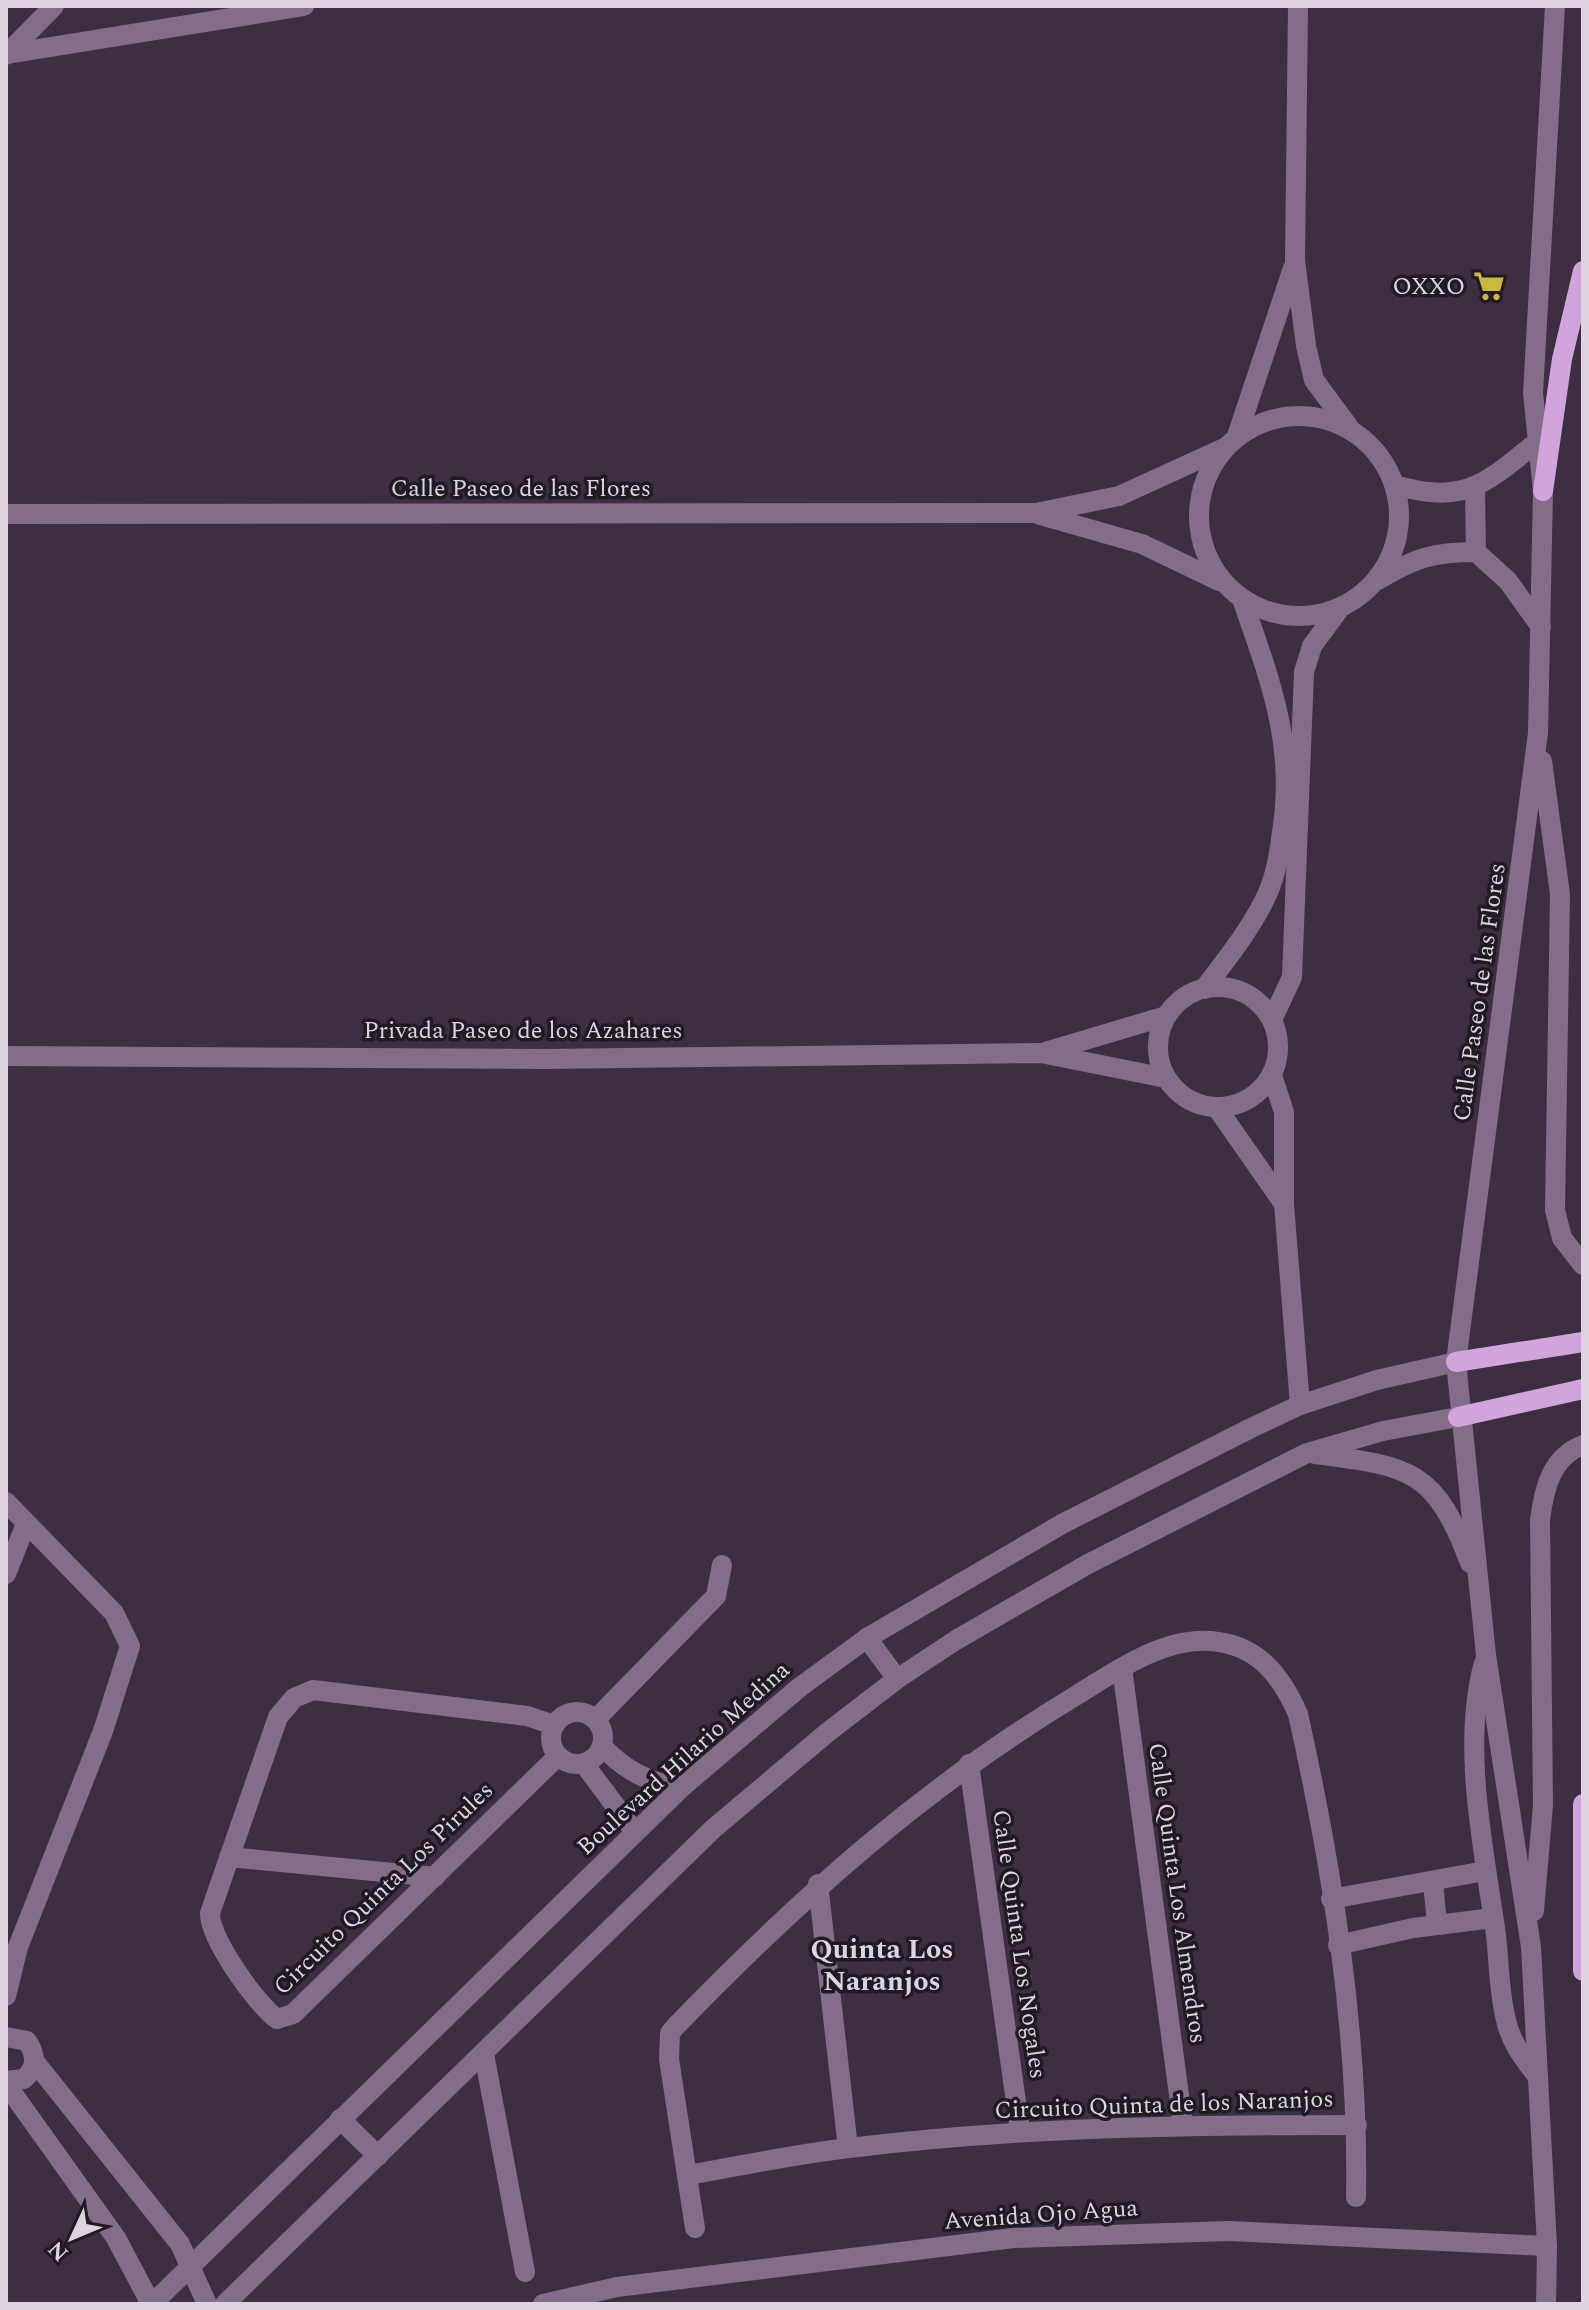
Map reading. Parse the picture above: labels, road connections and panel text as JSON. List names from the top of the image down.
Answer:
{
  "streets": {
    "main road": ["Boulevard Hilario Medina"],
    "street": [
      "Calle Paseo de las Flores",
      "Privada Paseo de los Azahares",
      "Circuito Quinta Los Pirules",
      "Calle Quinta Los Almendros",
      "Calle Quinta Los Nogales",
      "Circuito Quinta de los Naranjos",
      "Avenida Ojo Agua"
    ]
  },
  "crossings": [
    ["Calle Paseo de las Flores", "Boulevard Hilario Medina"],
    ["Calle Quinta Los Almendros", "Circuito Quinta de los Naranjos"],
    ["Calle Quinta Los Nogales", "Circuito Quinta de los Naranjos"]
  ],
  "districts": ["Quinta Los Naranjos"],
  "places": {
    "supermarket": ["OXXO"]
  },
  "north": "bottom left"
}
